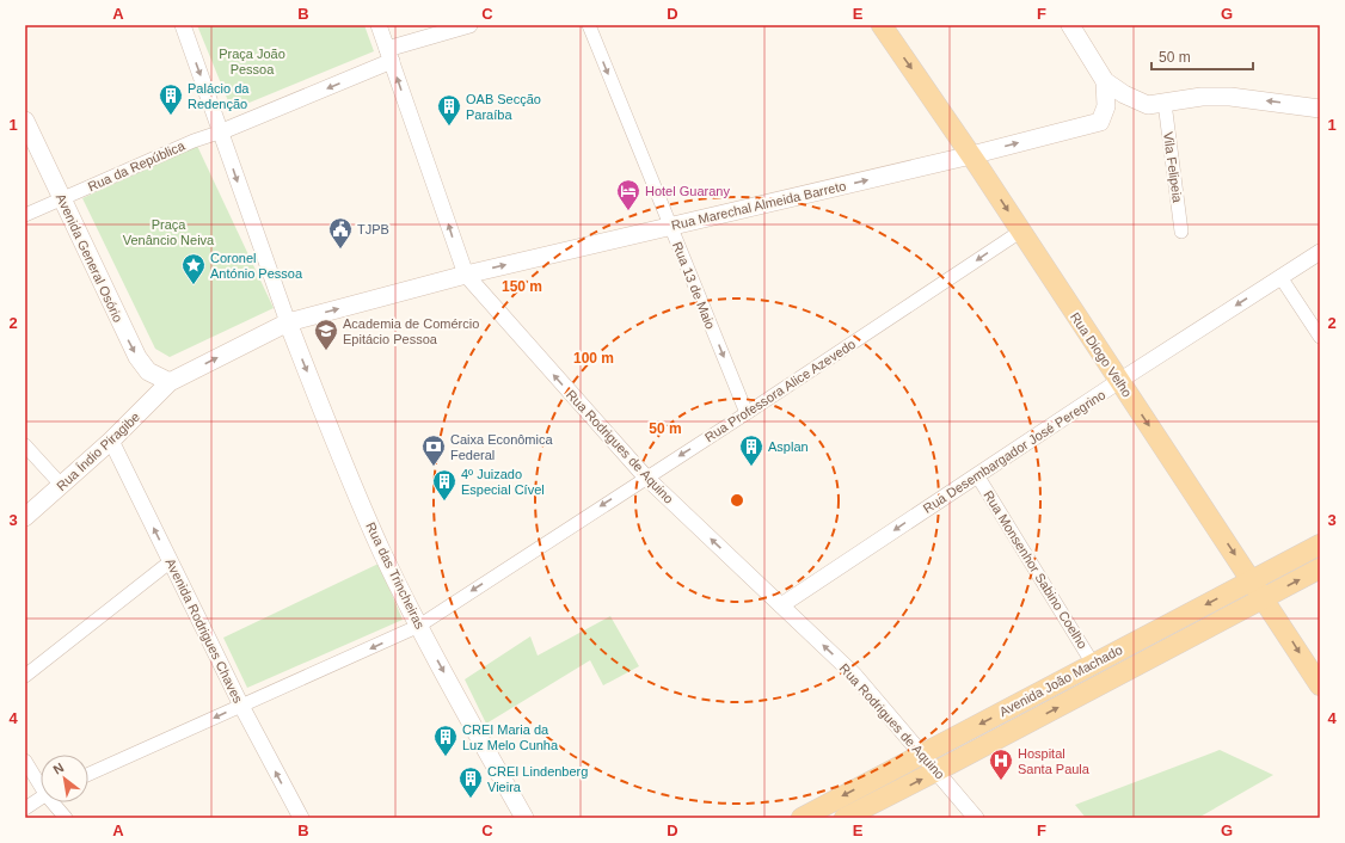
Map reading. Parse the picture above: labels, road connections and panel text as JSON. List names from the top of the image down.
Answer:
{
  "streets": {
    "main road": [
      "Rua Marechal Almeida Barreto",
      "Avenida General Osório",
      "Rua Diogo Velho",
      "Rua Índio Piragibe",
      "Rua das Trincheiras",
      "Avenida João Machado"
    ],
    "street": [
      "Rua da República",
      "Vila Felipeia",
      "Rua 13 de Maio",
      "Rua Professora Alice Azevedo",
      "Rua Rodrigues de Aquino",
      "Rua Desembargador José Peregrino",
      "Rua Monsenhor Sabino Coelho",
      "Avenida Rodrigues Chaves"
    ]
  },
  "crossings": [
    ["Rua da República", "Avenida General Osório"],
    ["Rua Marechal Almeida Barreto", "Avenida General Osório"],
    ["Rua Marechal Almeida Barreto", "Rua 13 de Maio"],
    ["Rua Marechal Almeida Barreto", "Rua Diogo Velho"],
    ["Rua Marechal Almeida Barreto", "Rua Rodrigues de Aquino"],
    ["Rua Marechal Almeida Barreto", "Rua Índio Piragibe"],
    ["Rua Marechal Almeida Barreto", "Rua das Trincheiras"],
    ["Avenida General Osório", "Rua Índio Piragibe"],
    ["Rua 13 de Maio", "Rua Professora Alice Azevedo"],
    ["Rua Diogo Velho", "Rua Professora Alice Azevedo"],
    ["Rua Diogo Velho", "Rua Desembargador José Peregrino"],
    ["Rua Diogo Velho", "Avenida João Machado"],
    ["Rua Professora Alice Azevedo", "Rua Rodrigues de Aquino"],
    ["Rua Professora Alice Azevedo", "Rua das Trincheiras"],
    ["Rua Professora Alice Azevedo", "Avenida Rodrigues Chaves"],
    ["Rua Rodrigues de Aquino", "Rua Desembargador José Peregrino"],
    ["Rua Rodrigues de Aquino", "Avenida João Machado"],
    ["Rua Índio Piragibe", "Avenida Rodrigues Chaves"],
    ["Rua Desembargador José Peregrino", "Rua Monsenhor Sabino Coelho"],
    ["Rua Monsenhor Sabino Coelho", "Avenida João Machado"]
  ],
  "one_way": [
    "Rua Marechal Almeida Barreto",
    "Avenida General Osório",
    "Rua 13 de Maio",
    "Rua Diogo Velho",
    "Rua Professora Alice Azevedo",
    "Rua Rodrigues de Aquino",
    "Rua Desembargador José Peregrino",
    "Rua das Trincheiras",
    "Avenida Rodrigues Chaves"
  ],
  "parks": ["Praça João Pessoa", "Praça Venâncio Neiva"],
  "places": {
    "building": [
      "Palácio da Redenção",
      "OAB Secção Paraíba",
      "Asplan",
      "4º Juizado Especial Cível",
      "CREI Maria da Luz Melo Cunha",
      "CREI Lindenberg Vieira"
    ],
    "hotel": ["Hotel Guarany"],
    "public building": ["TJPB"],
    "place": ["Coronel António Pessoa"],
    "school or university": ["Academia de Comércio Epitácio Pessoa"],
    "bank": ["Caixa Econômica Federal"],
    "hospital": ["Hospital Santa Paula"]
  },
  "scale_bar": "50 m",
  "north": "top left",
  "grid": {
    "columns": [
      "A",
      "B",
      "C",
      "D",
      "E",
      "F",
      "G"
    ],
    "rows": [
      "1",
      "2",
      "3",
      "4"
    ]
  },
  "rings": ["150 m", "100 m", "50 m"]
}
